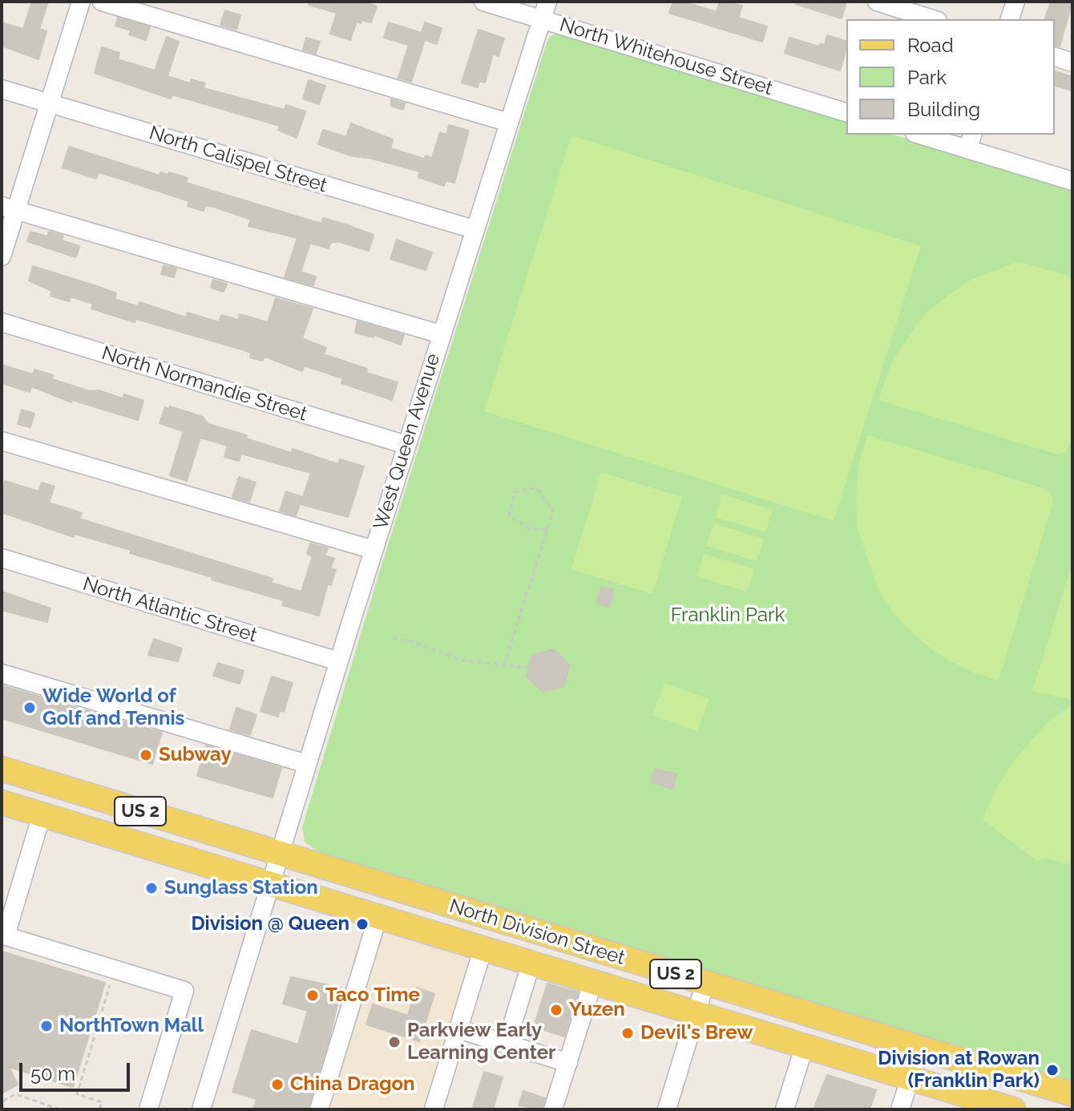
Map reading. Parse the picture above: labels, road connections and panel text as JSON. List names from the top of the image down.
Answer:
{
  "streets": {
    "main road": ["US 2", "North Division Street"],
    "street": [
      "North Whitehouse Street",
      "North Calispel Street",
      "North Normandie Street",
      "West Queen Avenue",
      "North Atlantic Street"
    ]
  },
  "crossings": [
    ["North Whitehouse Street", "West Queen Avenue"],
    ["North Calispel Street", "West Queen Avenue"],
    ["North Normandie Street", "West Queen Avenue"],
    ["West Queen Avenue", "North Atlantic Street"],
    ["West Queen Avenue", "North Division Street"]
  ],
  "parks": ["Franklin Park"],
  "places": [
    "Wide World of Golf and Tennis",
    "Subway",
    "Sunglass Station",
    "Division @ Queen",
    "Taco Time",
    "Yuzen",
    "NorthTown Mall",
    "Devil's Brew",
    "Parkview Early Learning Center",
    "Division at Rowan (Franklin Park)",
    "China Dragon"
  ],
  "legend": ["Road", "Park", "Building"],
  "scale_bar": "50 m"
}
